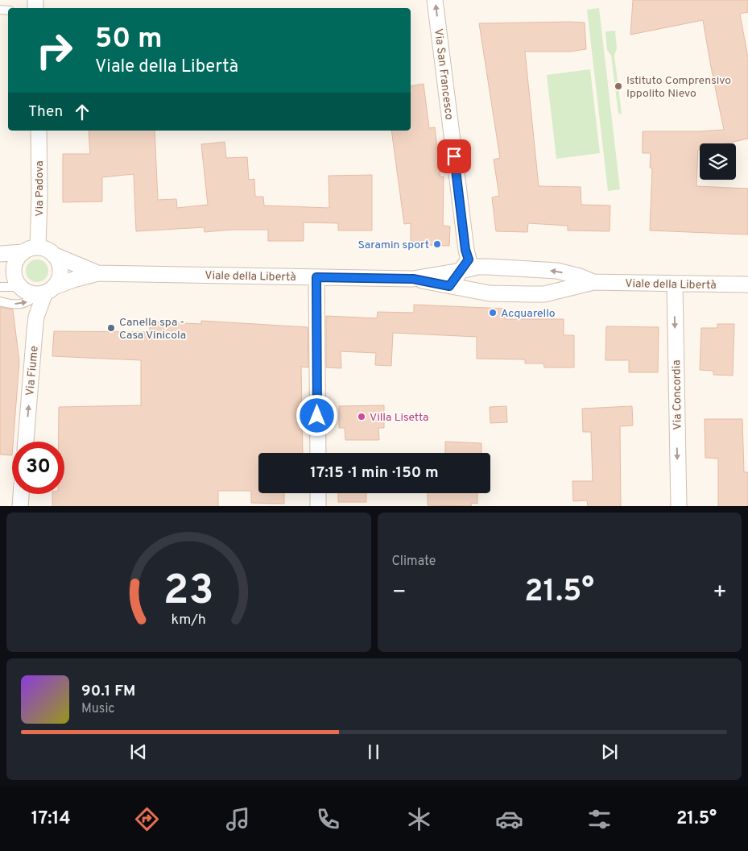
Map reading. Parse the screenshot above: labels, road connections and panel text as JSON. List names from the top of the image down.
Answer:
{
  "streets": {
    "street": [
      "Via San Francesco",
      "Via Padova",
      "Viale della Libertà",
      "Via Fiume",
      "Via Concordia"
    ]
  },
  "crossings": [
    ["Via San Francesco", "Viale della Libertà"],
    ["Via Padova", "Viale della Libertà"],
    ["Via Padova", "Via Fiume"],
    ["Viale della Libertà", "Via Fiume"],
    ["Viale della Libertà", "Via Concordia"]
  ],
  "one_way": ["Via San Francesco", "Via Fiume", "Via Concordia"],
  "places": [
    "Istituto Comprensivo Ippolito Nievo",
    "Saramin sport",
    "Acquarello",
    "Canella spa - Casa Vinicola",
    "Villa Lisetta"
  ],
  "page": {
    "turn": ["50 m", "Viale della Libertà"],
    "then": "Then",
    "limit": "30",
    "trip": "17:15 · 1 min · 150 m",
    "tile": "Climate",
    "heat": ["−", "21.5°", "+"],
    "song": ["90.1 FM", "Music"],
    "tabs": ["17:14", "21.5°"],
    "gauge": ["23", "km/h"]
  }
}
